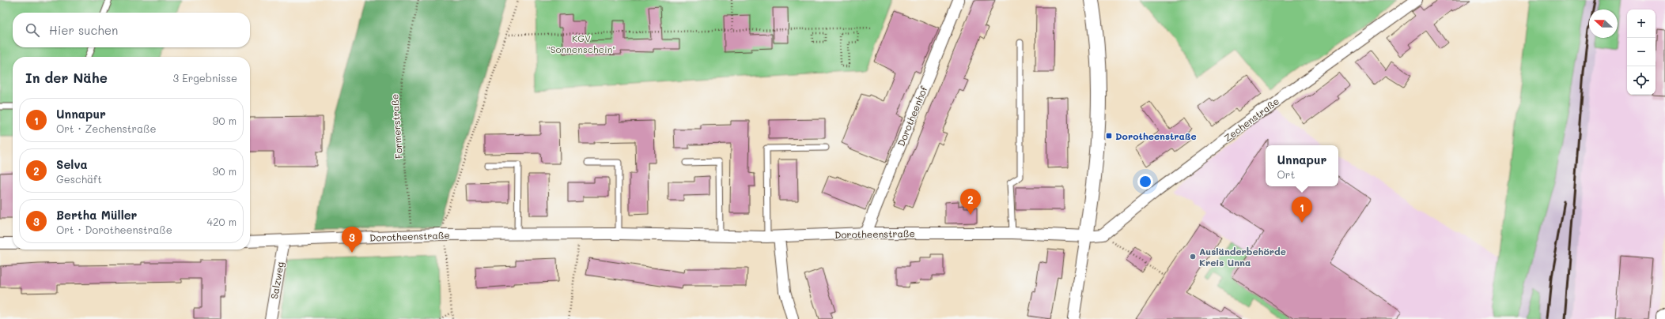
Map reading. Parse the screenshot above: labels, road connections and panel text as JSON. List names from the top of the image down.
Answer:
{
  "streets": {
    "street": [
      "Dorotheenhof",
      "Zechenstraße",
      "Dorotheenstraße",
      "Salzweg"
    ],
    "path": ["Formerstraße"]
  },
  "crossings": [
    ["Dorotheenhof", "Dorotheenstraße"],
    ["Formerstraße", "Dorotheenstraße"],
    ["Dorotheenstraße", "Salzweg"]
  ],
  "parks": ["KGV \"Sonnenschein\""],
  "places": {
    "transit": ["Dorotheenstraße"],
    "other": ["Ausländerbehörde Kreis Unna"]
  },
  "north": "left",
  "page": {
    "map_buttons": ["+", "−"],
    "search": "Hier suchen",
    "heading": ["In der Nähe", "3 Ergebnisse"],
    "list": [
      {
        "mark": "1",
        "name": "Unnapur",
        "note": "Ort · Zechenstraße",
        "value": "90 m"
      },
      {
        "mark": "2",
        "name": "Selva",
        "note": "Geschäft",
        "value": "90 m"
      },
      {
        "mark": "3",
        "name": "Bertha Müller",
        "note": "Ort · Dorotheenstraße",
        "value": "420 m"
      }
    ],
    "popup": ["Unnapur", "Ort"],
    "pins": ["2", "1", "3"]
  }
}
